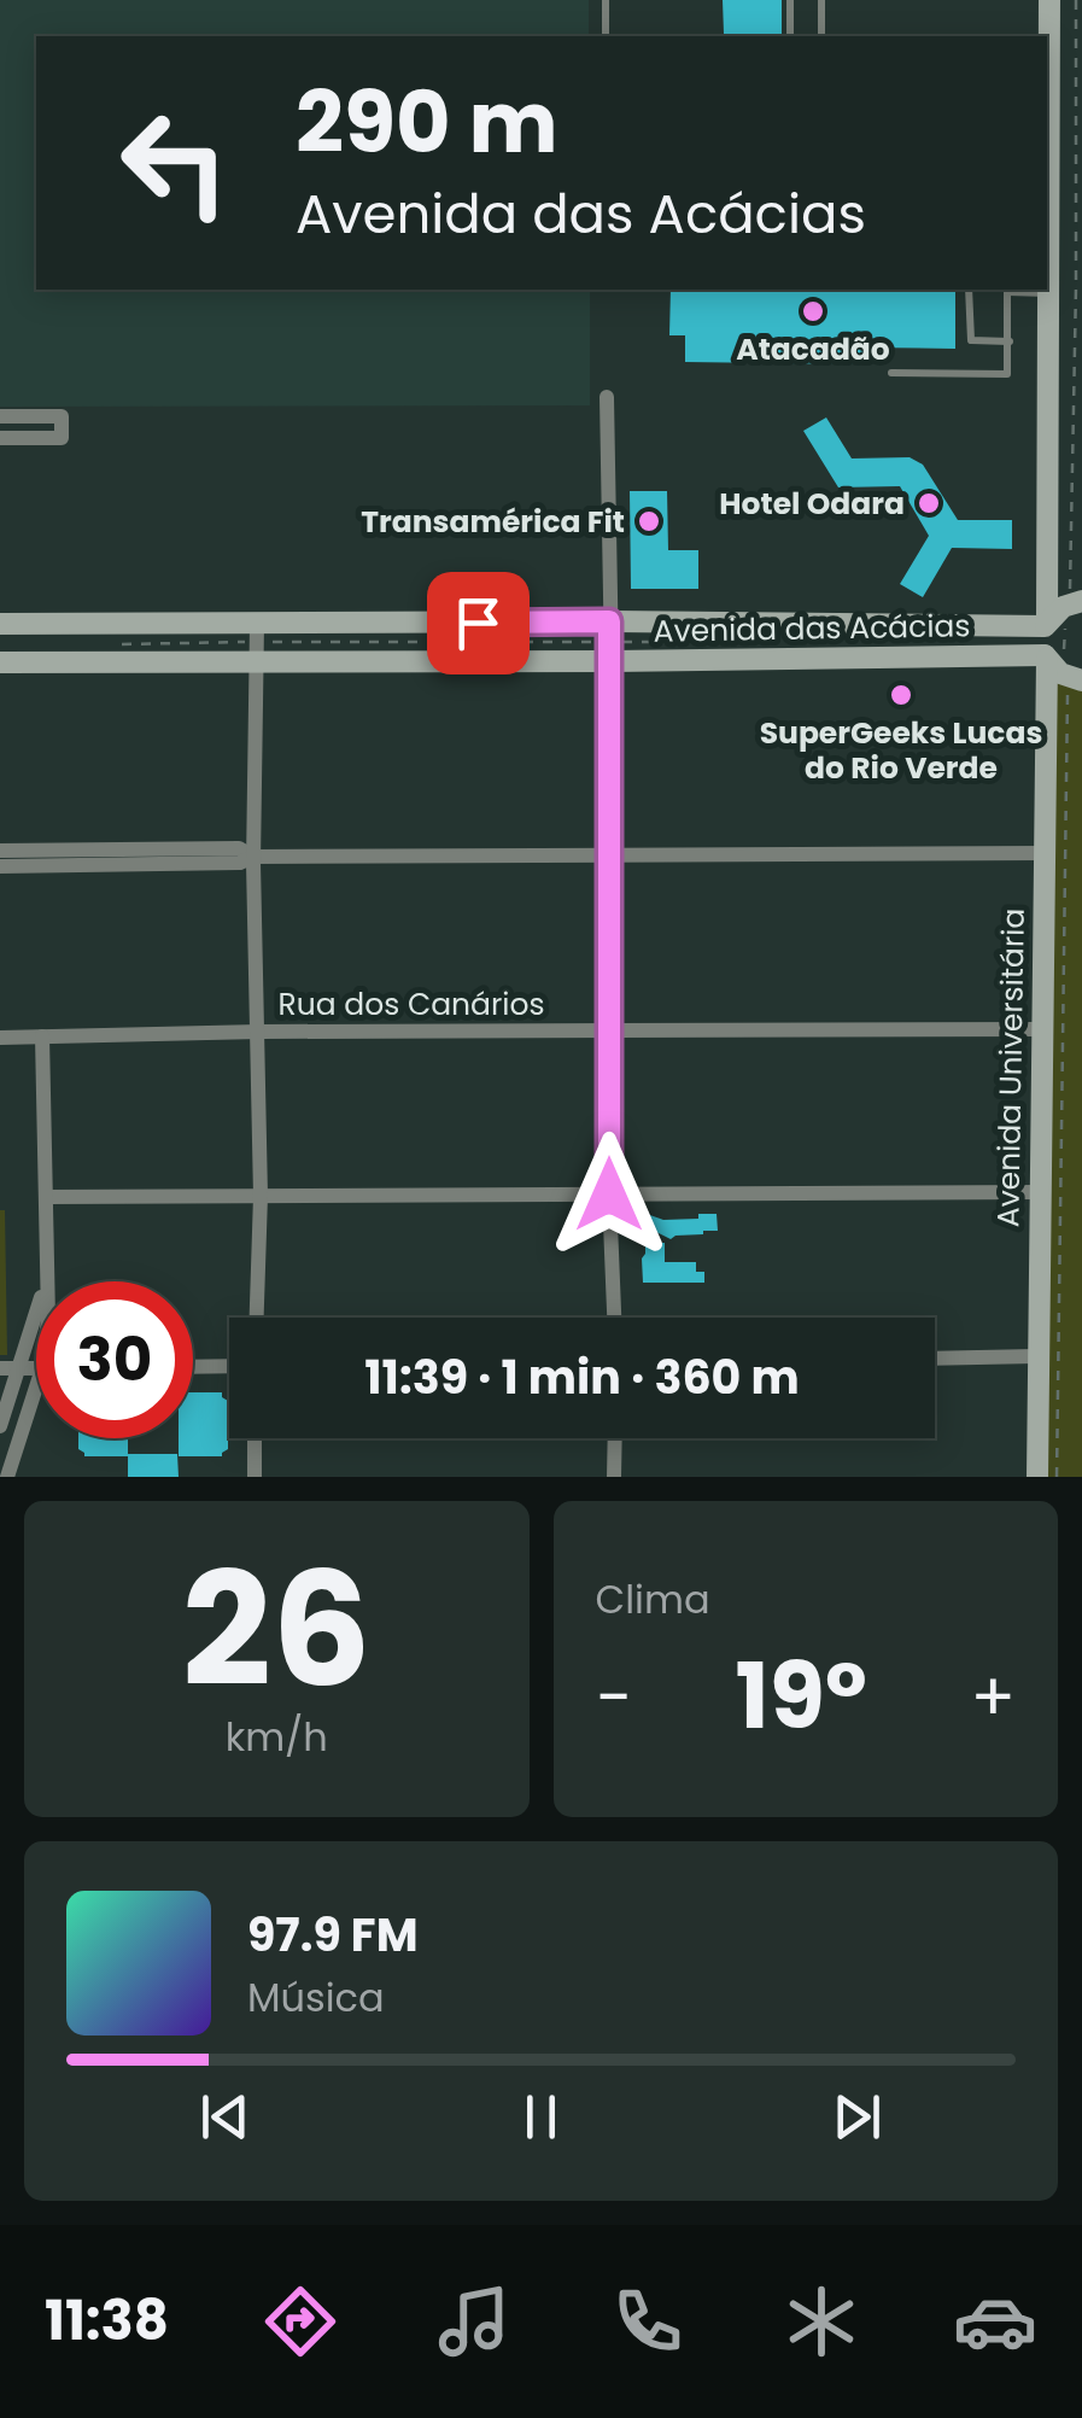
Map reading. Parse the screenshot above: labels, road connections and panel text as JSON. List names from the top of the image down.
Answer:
{
  "streets": {
    "street": ["Avenida das Acácias", "Rua dos Canários", "Avenida Universitária"]
  },
  "crossings": [
    ["Avenida das Acácias", "Avenida Universitária"],
    ["Rua dos Canários", "Avenida Universitária"]
  ],
  "places": [
    "Atacadão",
    "Hotel Odara",
    "Transamérica Fit",
    "SuperGeeks Lucas do Rio Verde"
  ],
  "page": {
    "turn": ["290 m", "Avenida das Acácias"],
    "limit": "30",
    "trip": "11:39 · 1 min · 360 m",
    "tile": [
      ["26", "km/h"],
      "Clima"
    ],
    "heat": ["−", "19°", "+"],
    "song": ["97.9 FM", "Música"],
    "tabs": "11:38"
  }
}
